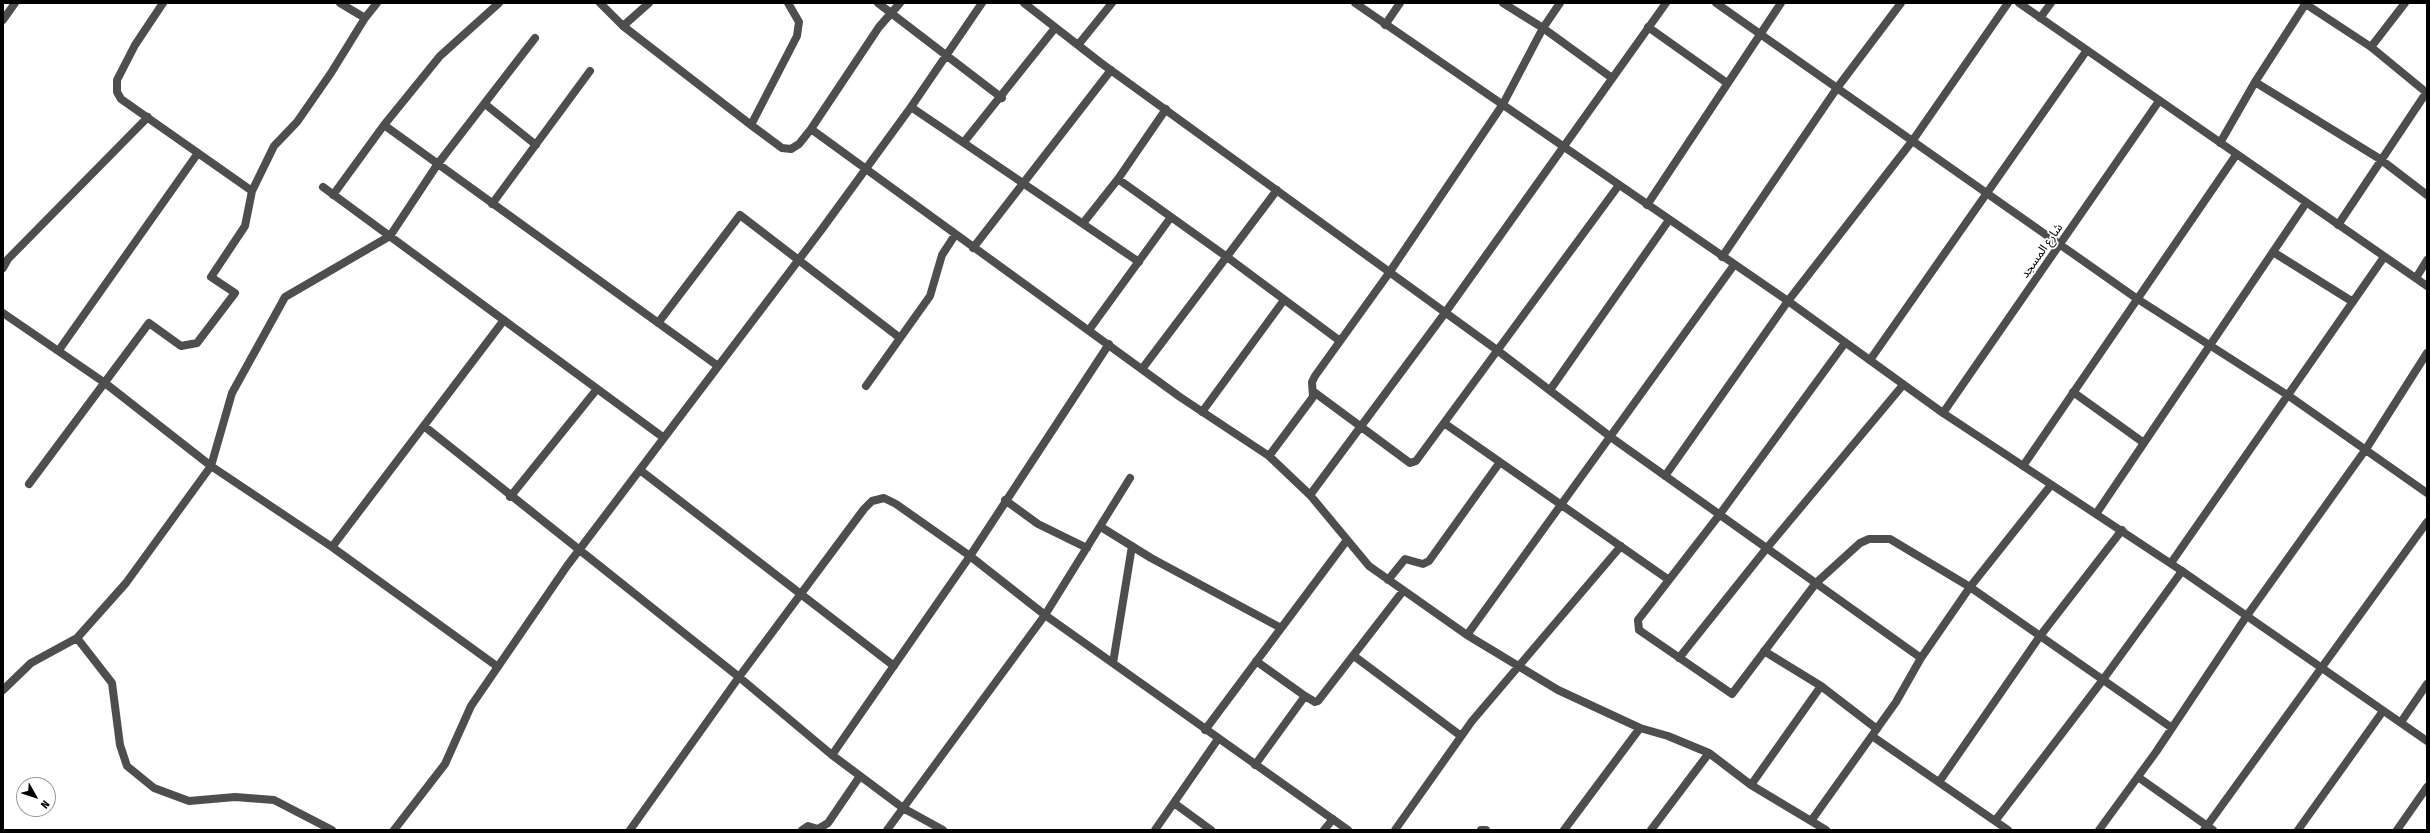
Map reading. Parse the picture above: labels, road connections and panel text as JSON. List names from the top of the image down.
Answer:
{
  "streets": {
    "street": ["شارع المسجد"]
  },
  "north": "bottom right"
}
